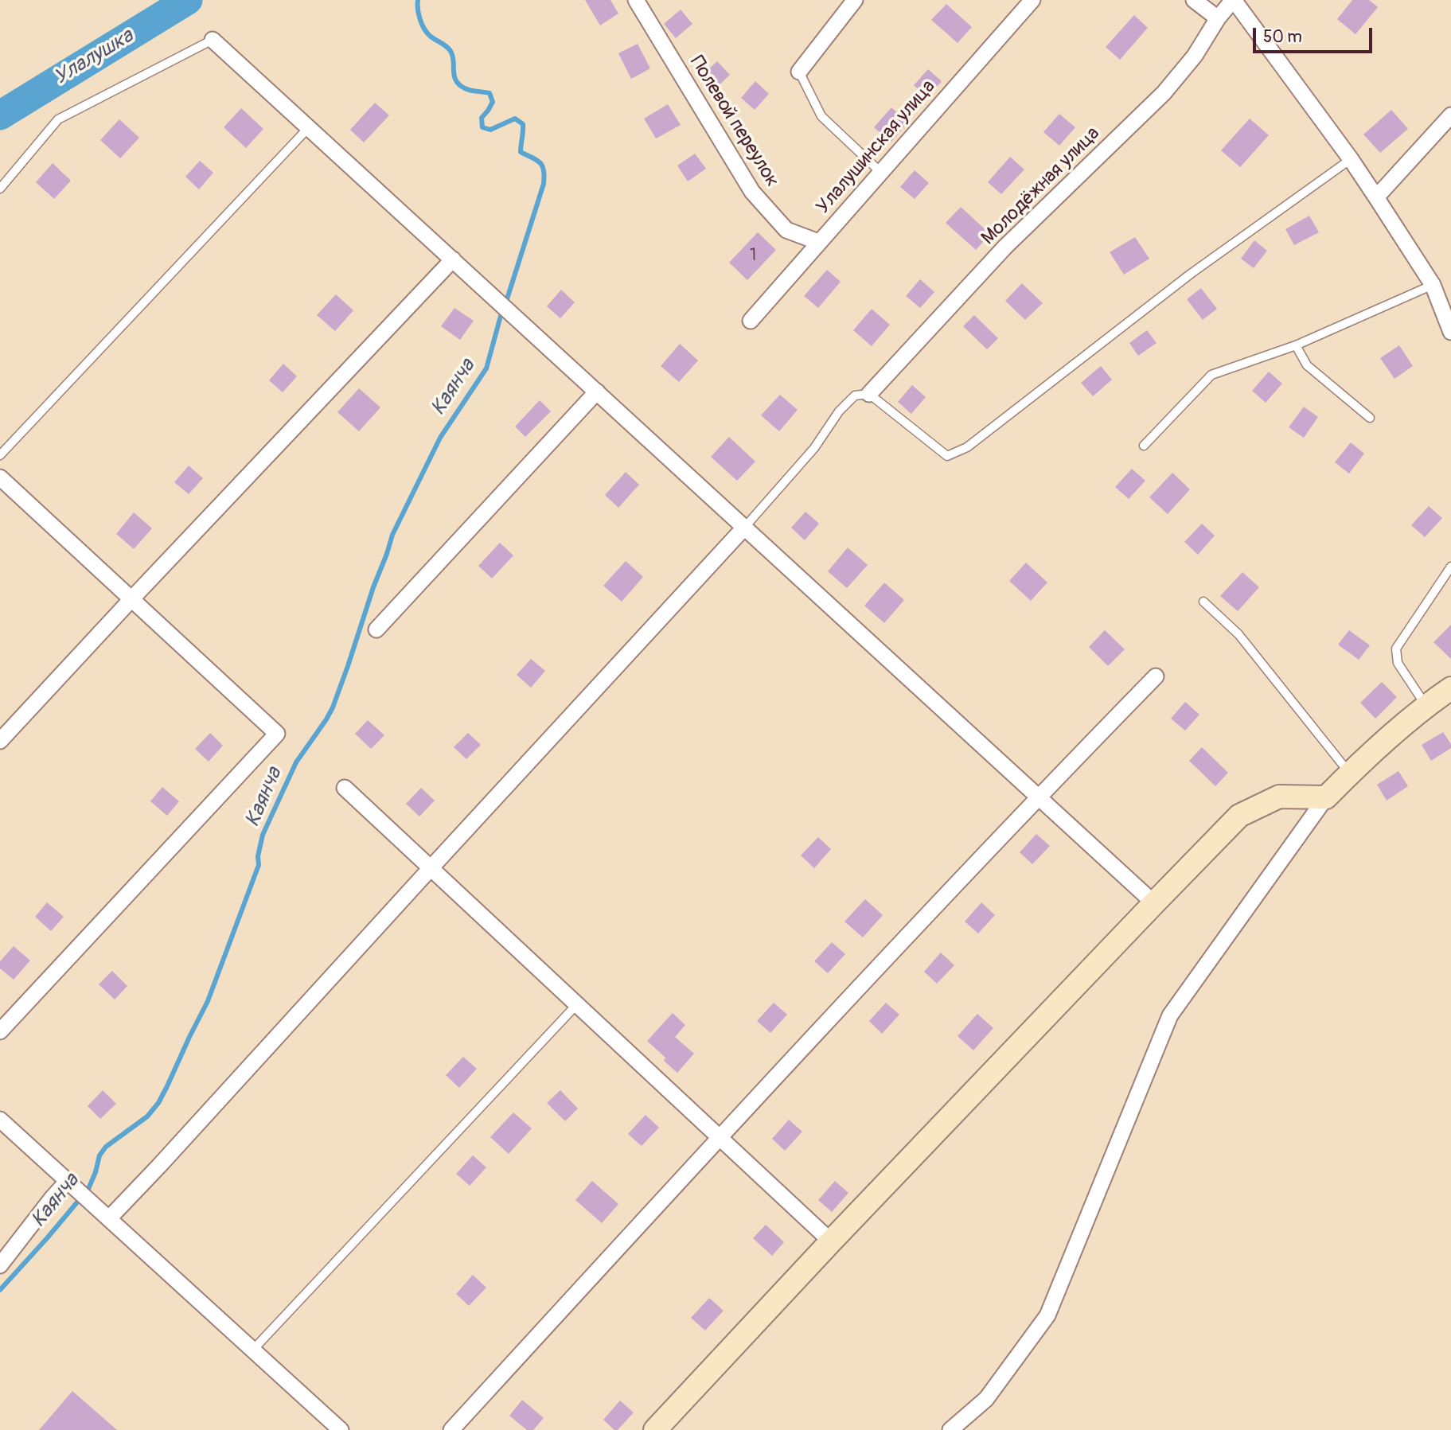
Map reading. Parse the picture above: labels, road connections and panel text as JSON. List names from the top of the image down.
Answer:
{
  "streets": {
    "street": ["Полевой переулок", "Улалушинская улица", "Молодёжная улица"]
  },
  "crossings": [
    ["Полевой переулок", "Улалушинская улица"]
  ],
  "water": ["Улалушка", "Каянча"],
  "house_numbers": ["1"],
  "scale_bar": "50 m"
}
